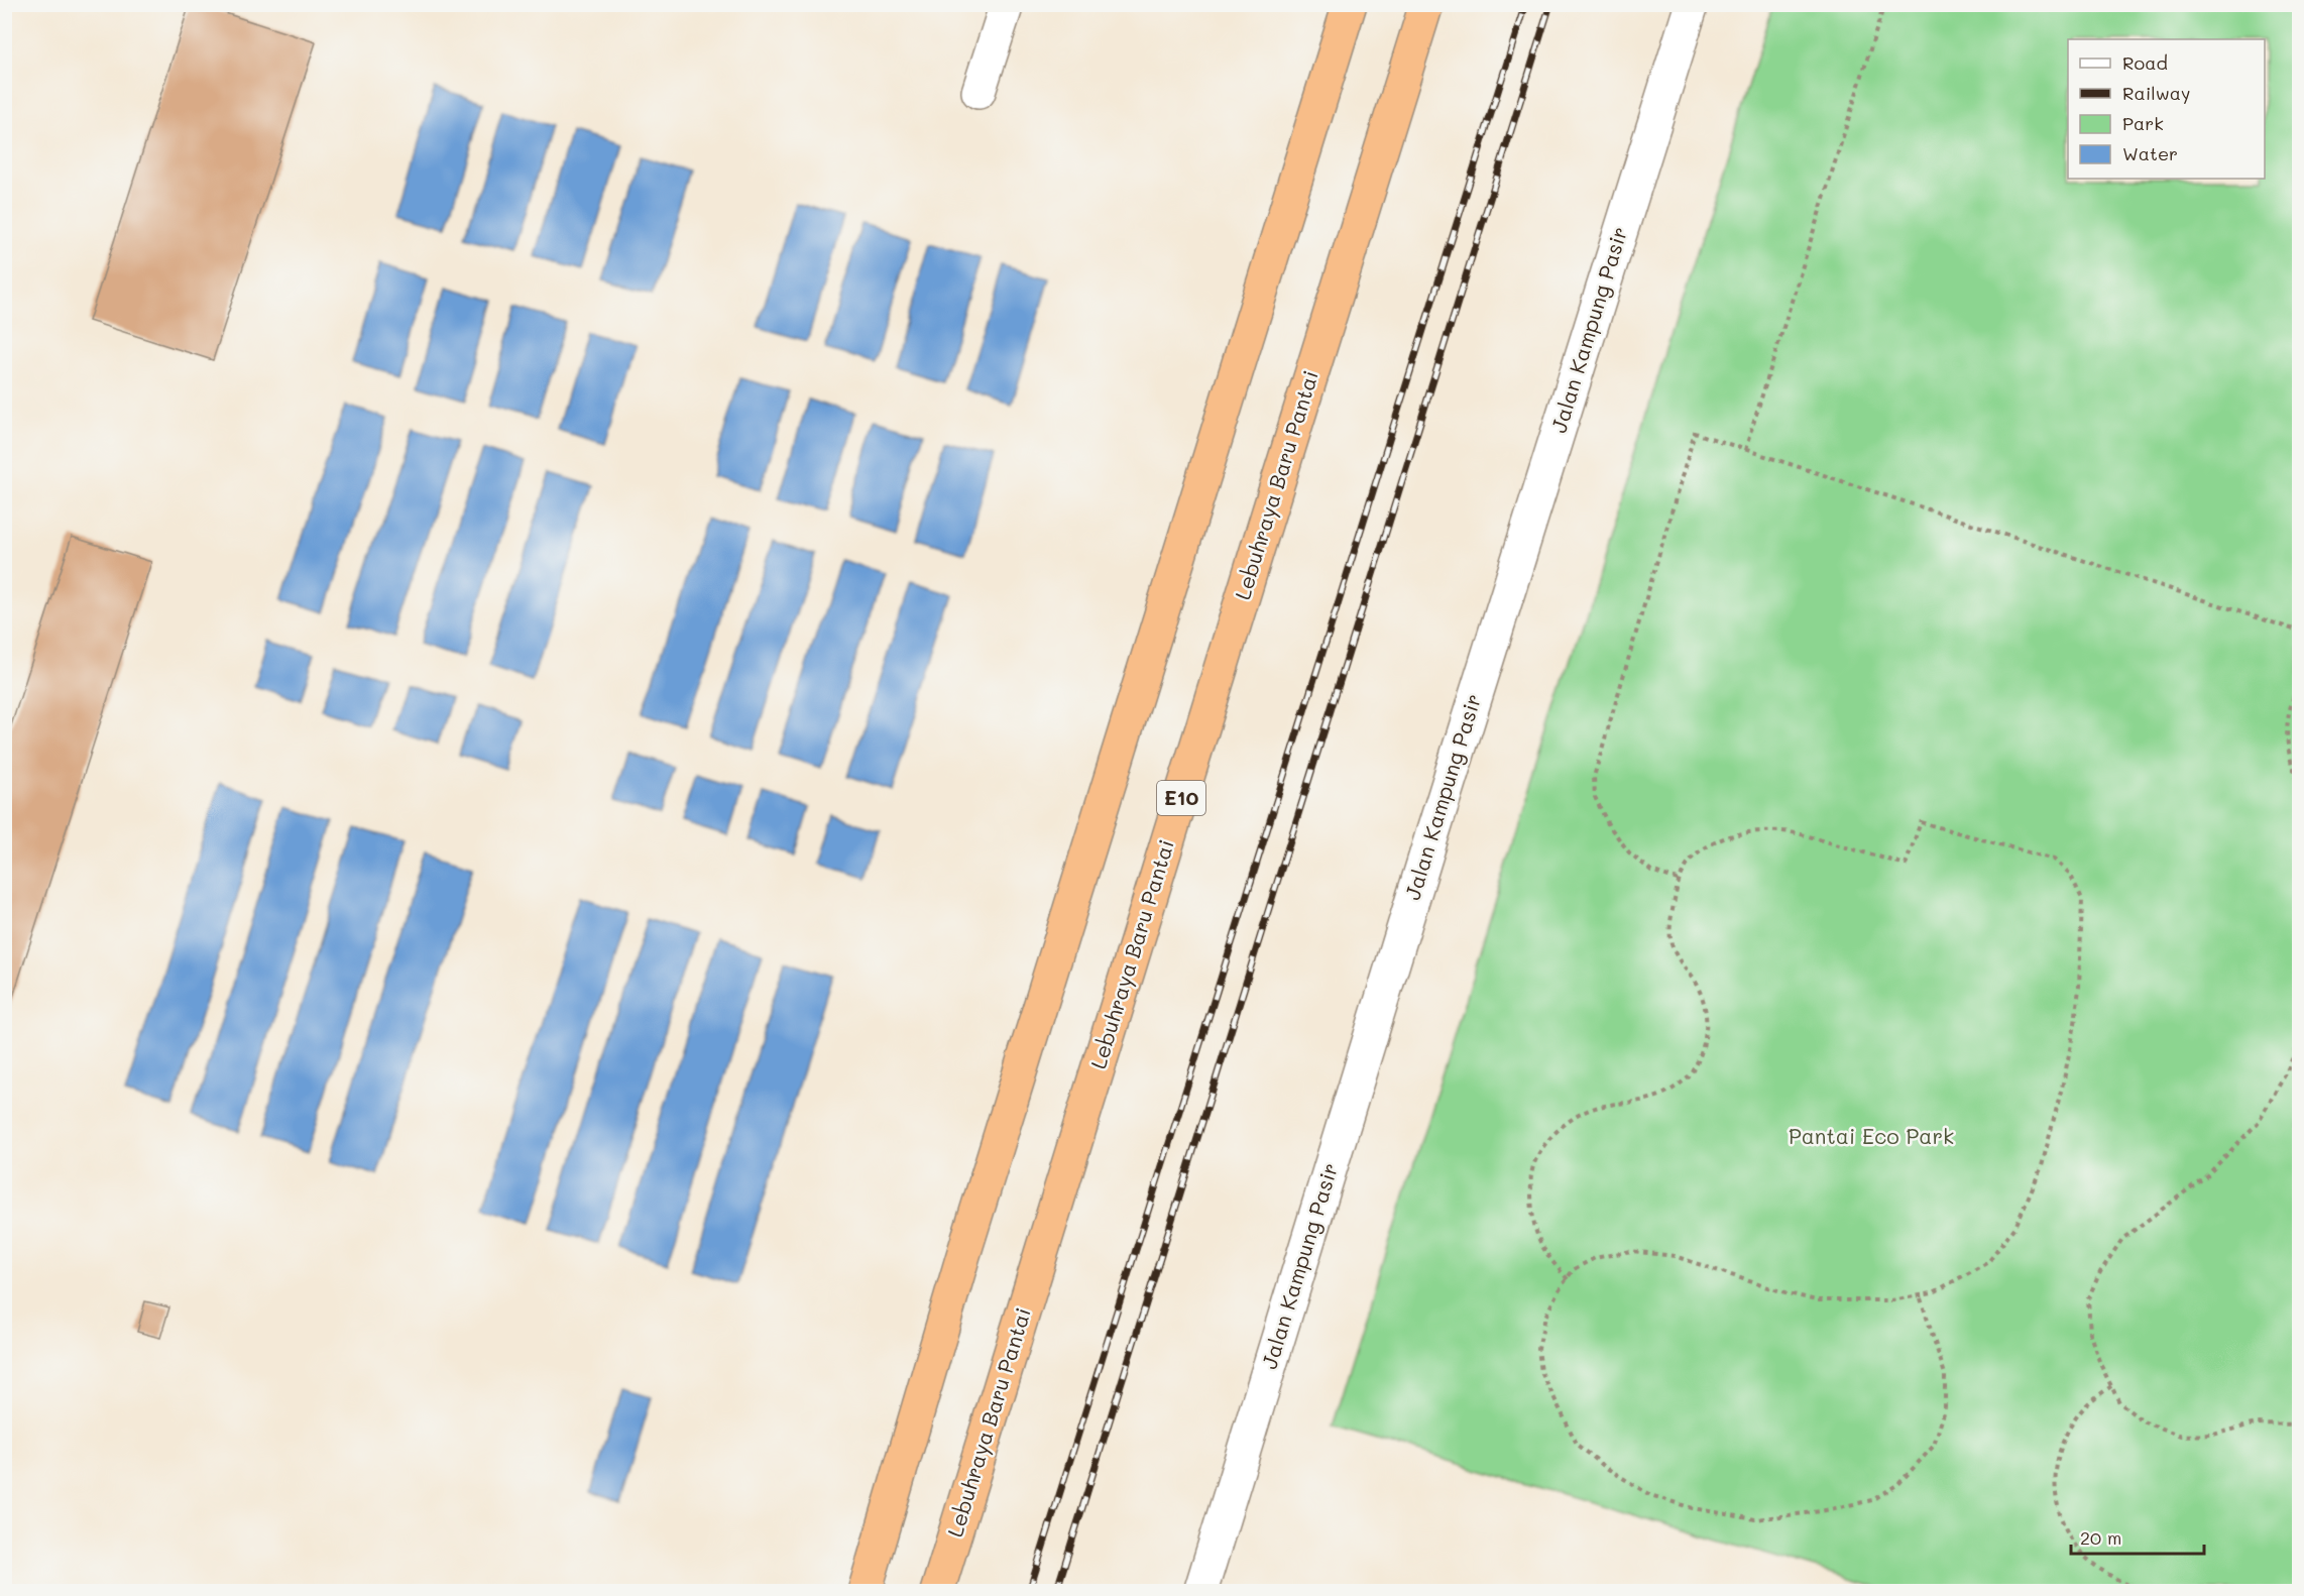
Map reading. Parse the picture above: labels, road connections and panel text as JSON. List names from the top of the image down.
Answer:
{
  "streets": {
    "highway": ["Lebuhraya Baru Pantai", "E10"],
    "street": ["Jalan Kampung Pasir"]
  },
  "parks": ["Pantai Eco Park"],
  "legend": [
    "Road",
    "Railway",
    "Park",
    "Water"
  ],
  "scale_bar": "20 m"
}
